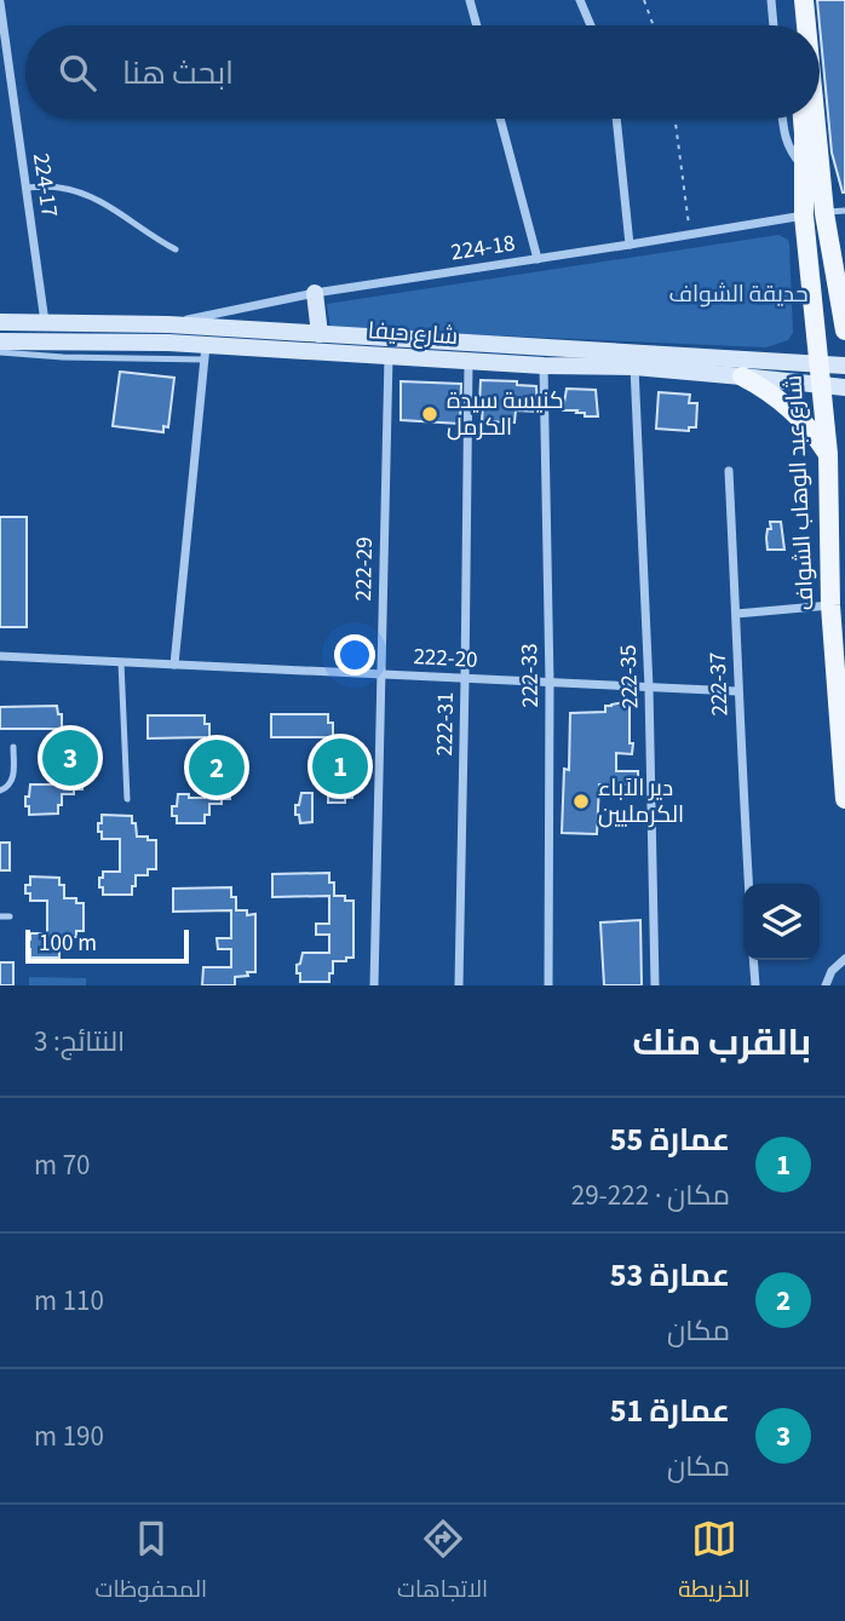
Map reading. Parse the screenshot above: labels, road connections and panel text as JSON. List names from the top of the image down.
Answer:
{
  "streets": {
    "main road": ["شارع حيفا", "شارع عبد الوهاب الشواف"],
    "street": [
      "224-17",
      "224-18",
      "222-29",
      "222-20",
      "222-33",
      "222-35",
      "222-37",
      "222-31"
    ]
  },
  "crossings": [
    ["224-17", "شارع حيفا"],
    ["224-18", "شارع حيفا"],
    ["224-18", "شارع عبد الوهاب الشواف"],
    ["شارع حيفا", "شارع عبد الوهاب الشواف"],
    ["شارع حيفا", "222-29"],
    ["شارع حيفا", "222-33"],
    ["شارع حيفا", "222-35"],
    ["شارع حيفا", "222-31"],
    ["222-29", "222-20"],
    ["222-20", "222-33"],
    ["222-20", "222-35"],
    ["222-20", "222-37"],
    ["222-20", "222-31"]
  ],
  "parks": ["حديقة الشواف"],
  "places": ["كنيسة سيدة الكرمل", "دير الآباء الكرمليين"],
  "scale_bar": "100 m",
  "page": {
    "search": "ابحث هنا",
    "pins": ["3", "1", "2"],
    "scale": "100 m",
    "heading": ["بالقرب منك", "النتائج: 3"],
    "list": [
      {
        "mark": "1",
        "name": "عمارة 55",
        "note": "مكان · 222-29",
        "value": "70 m"
      },
      {
        "mark": "2",
        "name": "عمارة 53",
        "note": "مكان",
        "value": "110 m"
      },
      {
        "mark": "3",
        "name": "عمارة 51",
        "note": "مكان",
        "value": "190 m"
      }
    ],
    "nav": ["الخريطة", "الاتجاهات", "المحفوظات"]
  }
}
